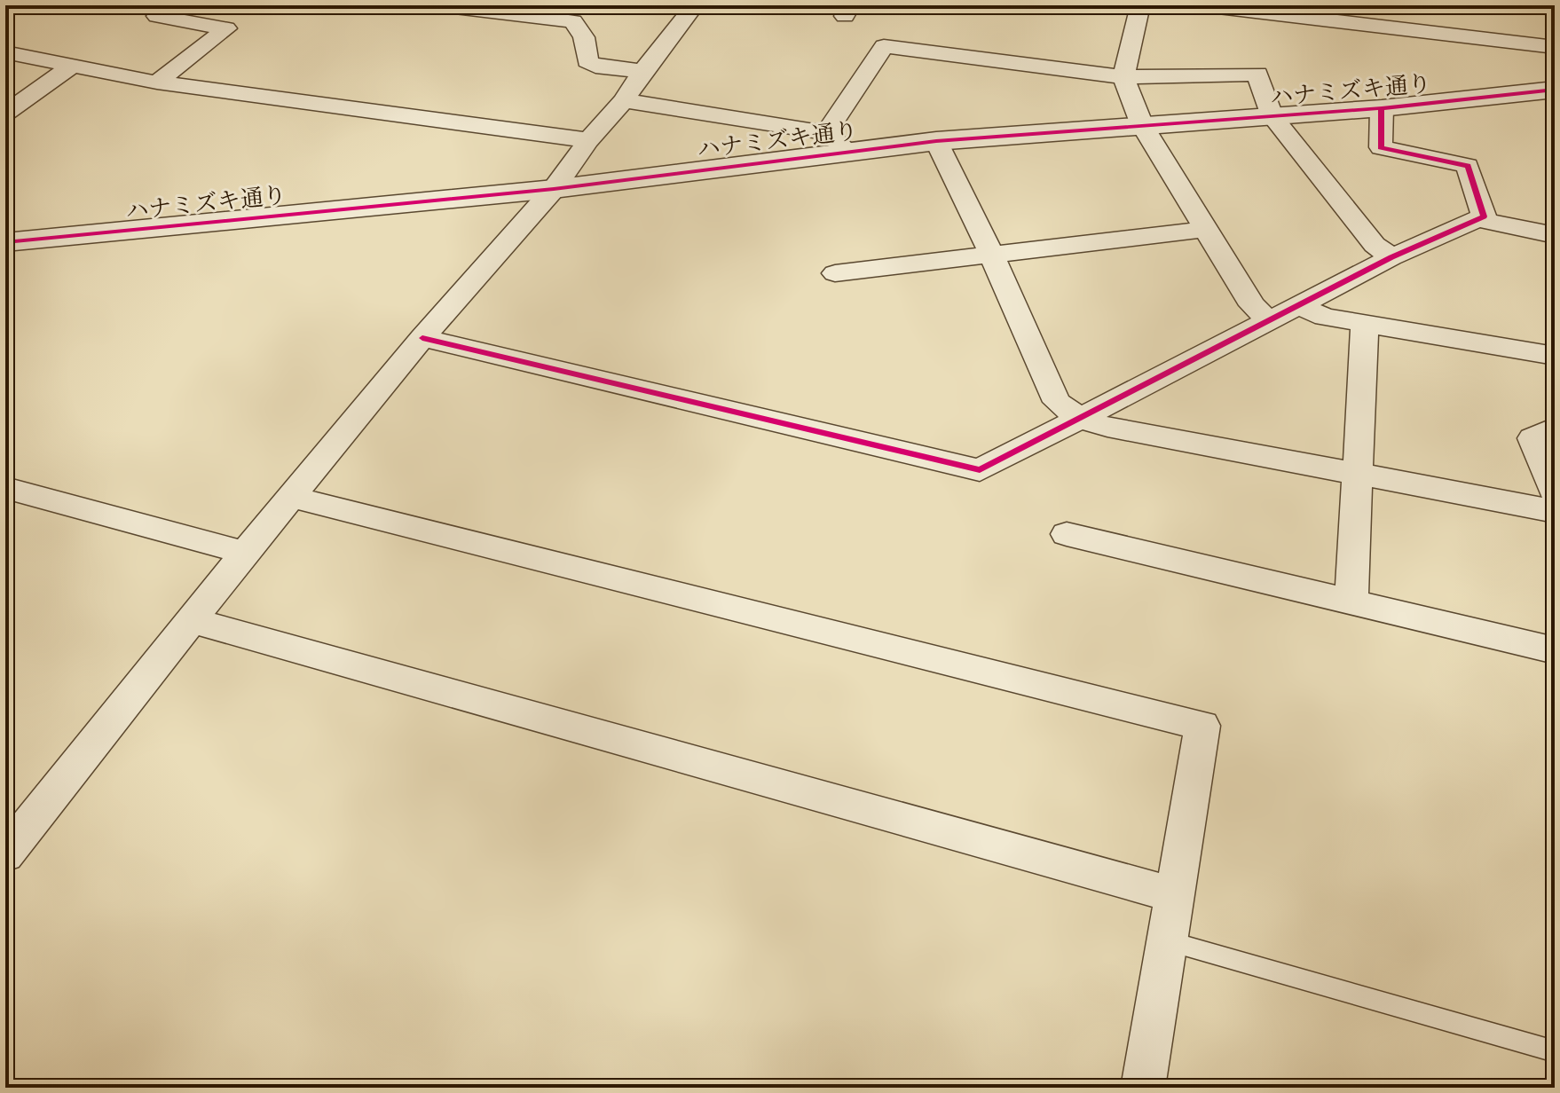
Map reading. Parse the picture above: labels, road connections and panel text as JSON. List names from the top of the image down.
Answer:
{
  "streets": {
    "street": ["ハナミズキ通り"]
  }
}
